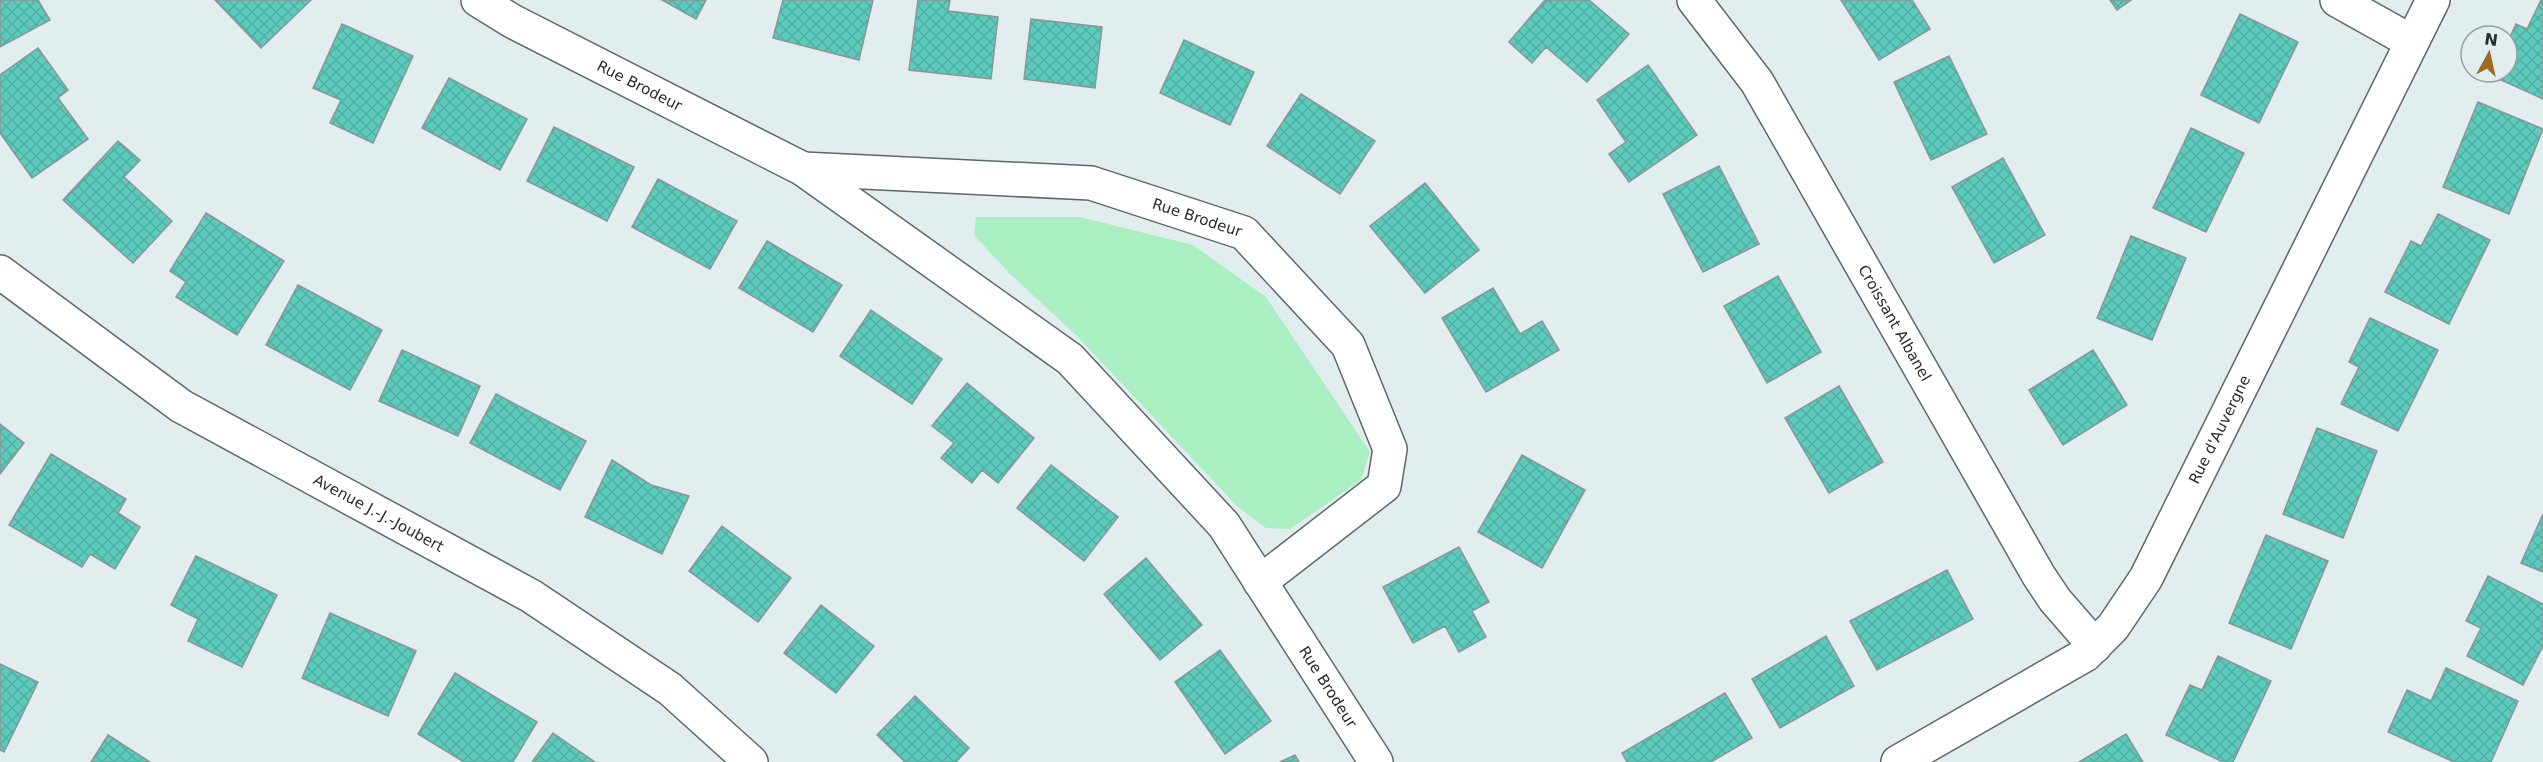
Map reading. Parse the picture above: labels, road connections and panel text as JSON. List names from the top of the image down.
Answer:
{
  "streets": {
    "street": [
      "Rue Brodeur",
      "Croissant Albanel",
      "Rue d'Auvergne",
      "Avenue J.-J.-Joubert"
    ]
  },
  "crossings": [
    ["Croissant Albanel", "Rue d'Auvergne"]
  ],
  "north": "top"
}
